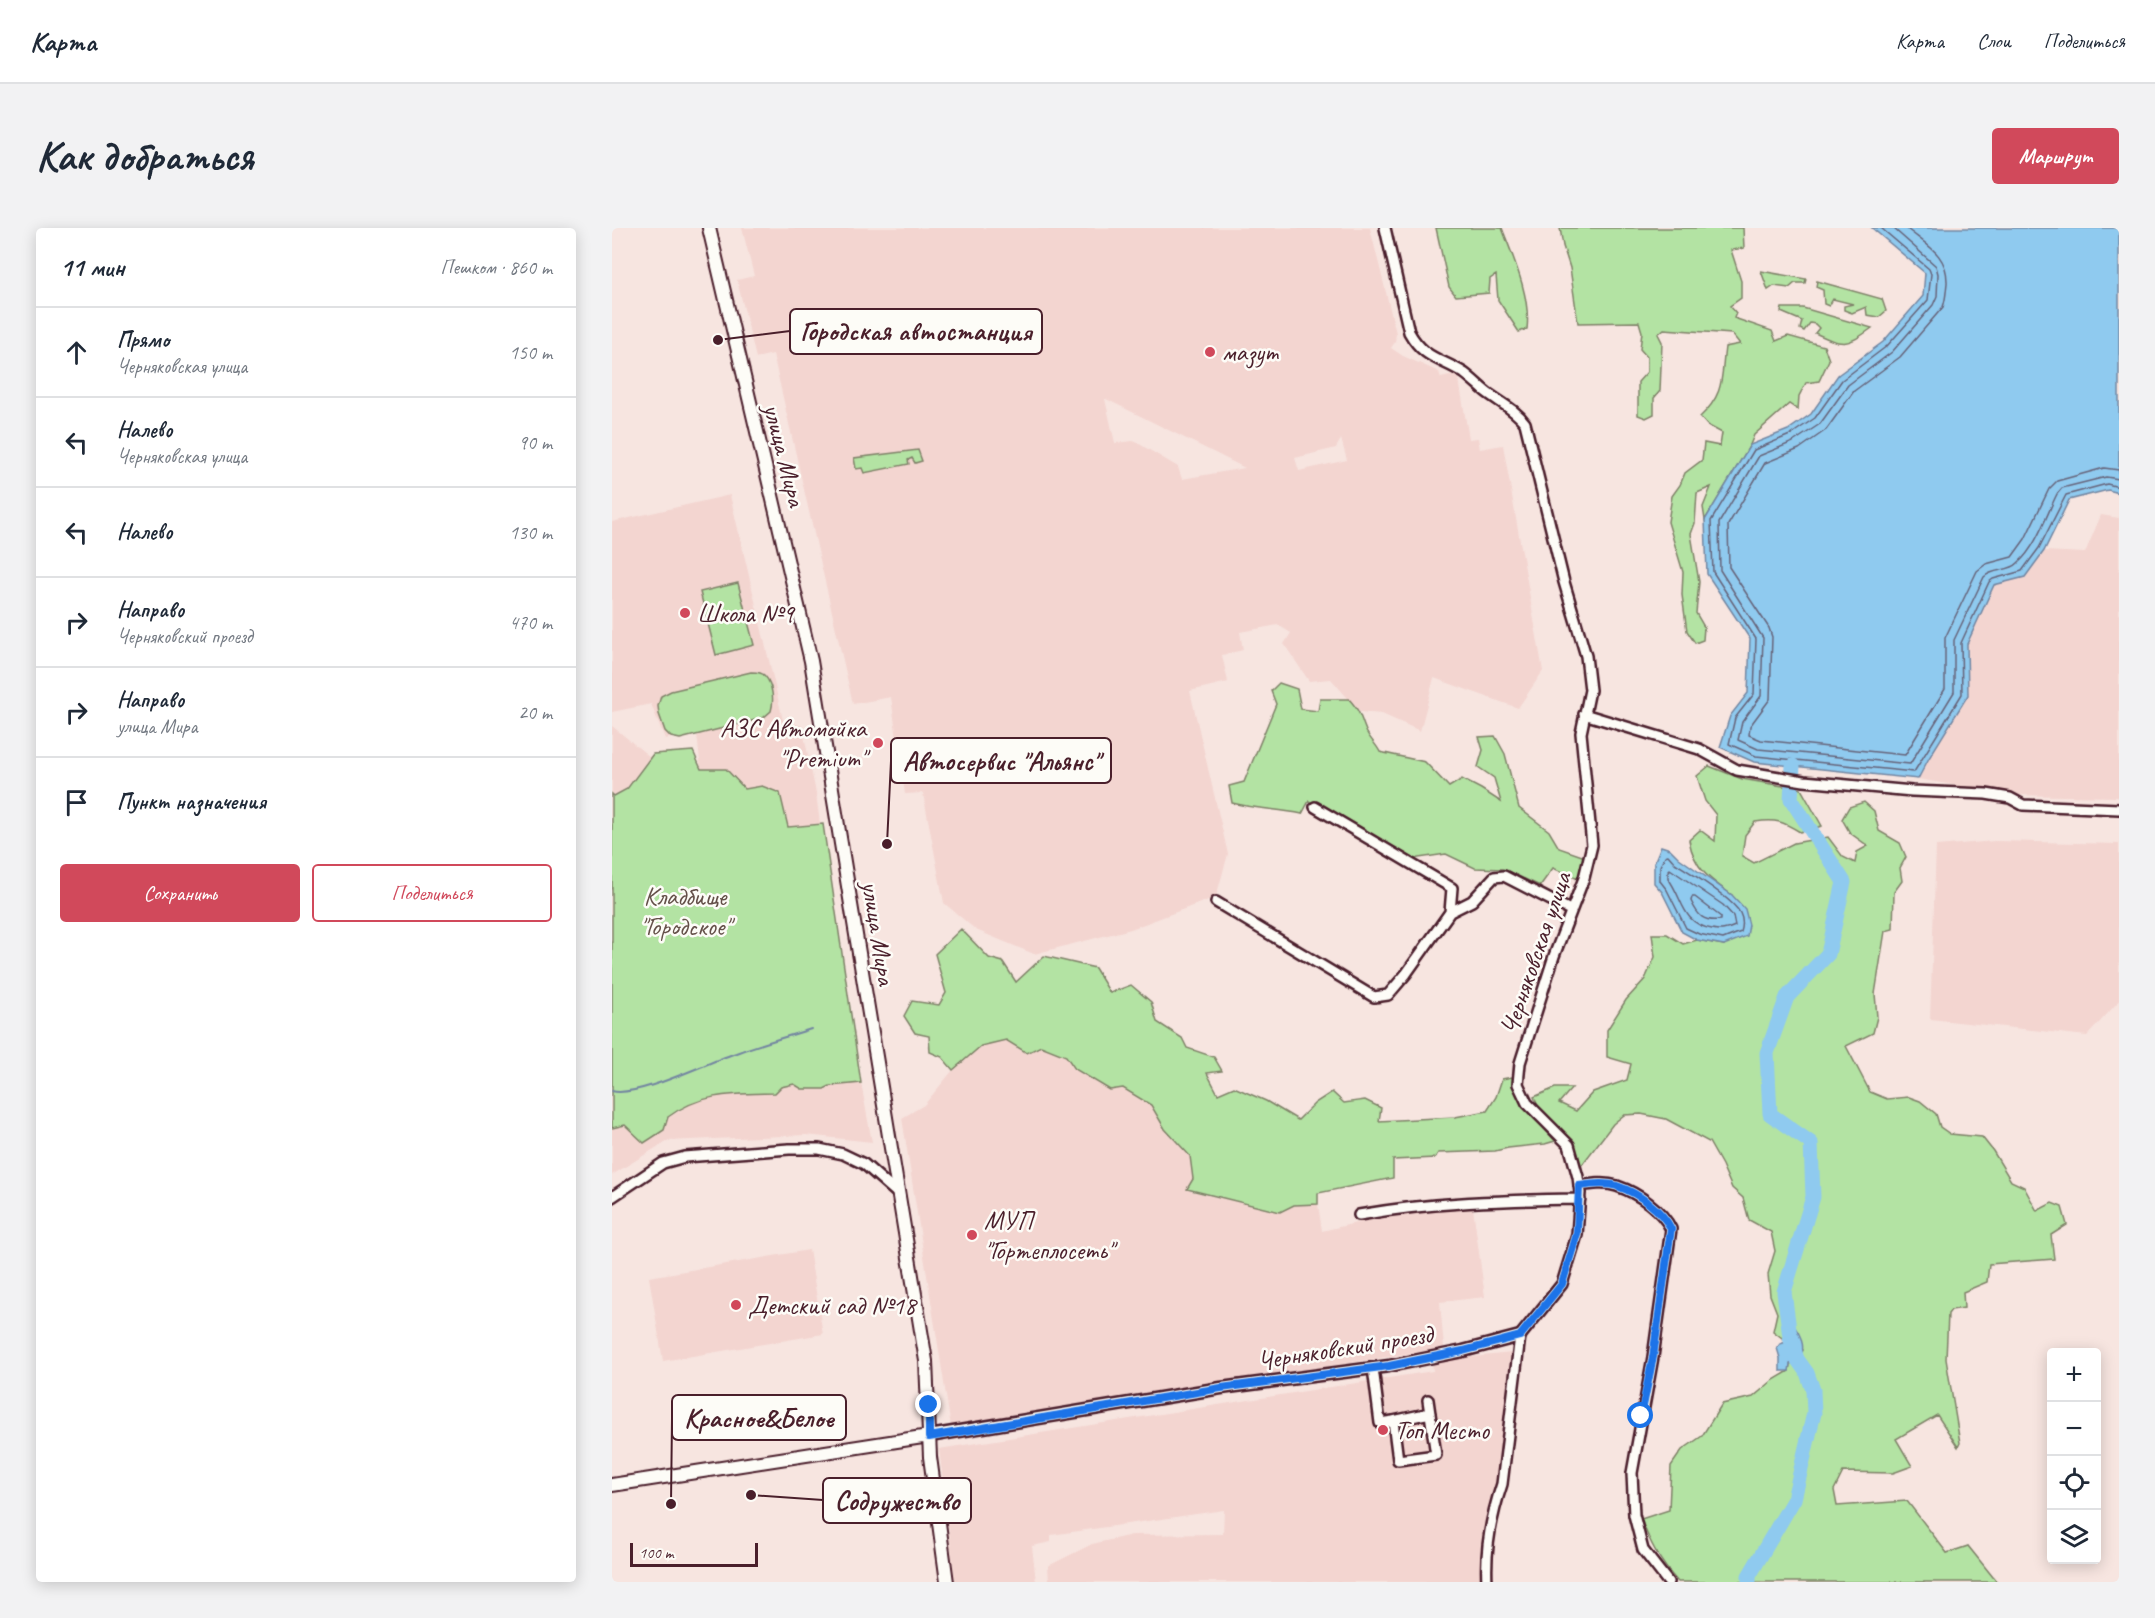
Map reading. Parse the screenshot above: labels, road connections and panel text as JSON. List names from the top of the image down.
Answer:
{
  "streets": {
    "main road": ["улица Мира"],
    "street": ["Черняковская улица", "Черняковский проезд"]
  },
  "crossings": [
    ["улица Мира", "Черняковский проезд"],
    ["Черняковская улица", "Черняковский проезд"]
  ],
  "parks": ["Кладбище \"Городское\""],
  "places": [
    "Городская автостанция",
    "мазут",
    "Школа №9",
    "АЗС Автомойка \"Premium\"",
    "Автосервис \"Альянс\"",
    "МУП \"Гортеплосеть\"",
    "Детский сад №18",
    "Топ Место",
    "Содружество",
    "Красное&Белое"
  ],
  "scale_bar": "100 m",
  "page": {
    "header": "Карта",
    "nav": ["Карта", "Слои", "Поделиться"],
    "buttons": [
      "Маршрут",
      ["Сохранить", "Поделиться"]
    ],
    "title": "Как добраться",
    "heading": ["11 мин", "Пешком · 860 m"],
    "list": [
      ["Прямо", "Черняковская улица", "150 m"],
      ["Налево", "Черняковская улица", "90 m"],
      ["Налево", "130 m"],
      ["Направо", "Черняковский проезд", "470 m"],
      ["Направо", "улица Мира", "20 m"],
      "Пункт назначения"
    ],
    "map_buttons": ["+", "−"],
    "scale": "100 m"
  }
}
